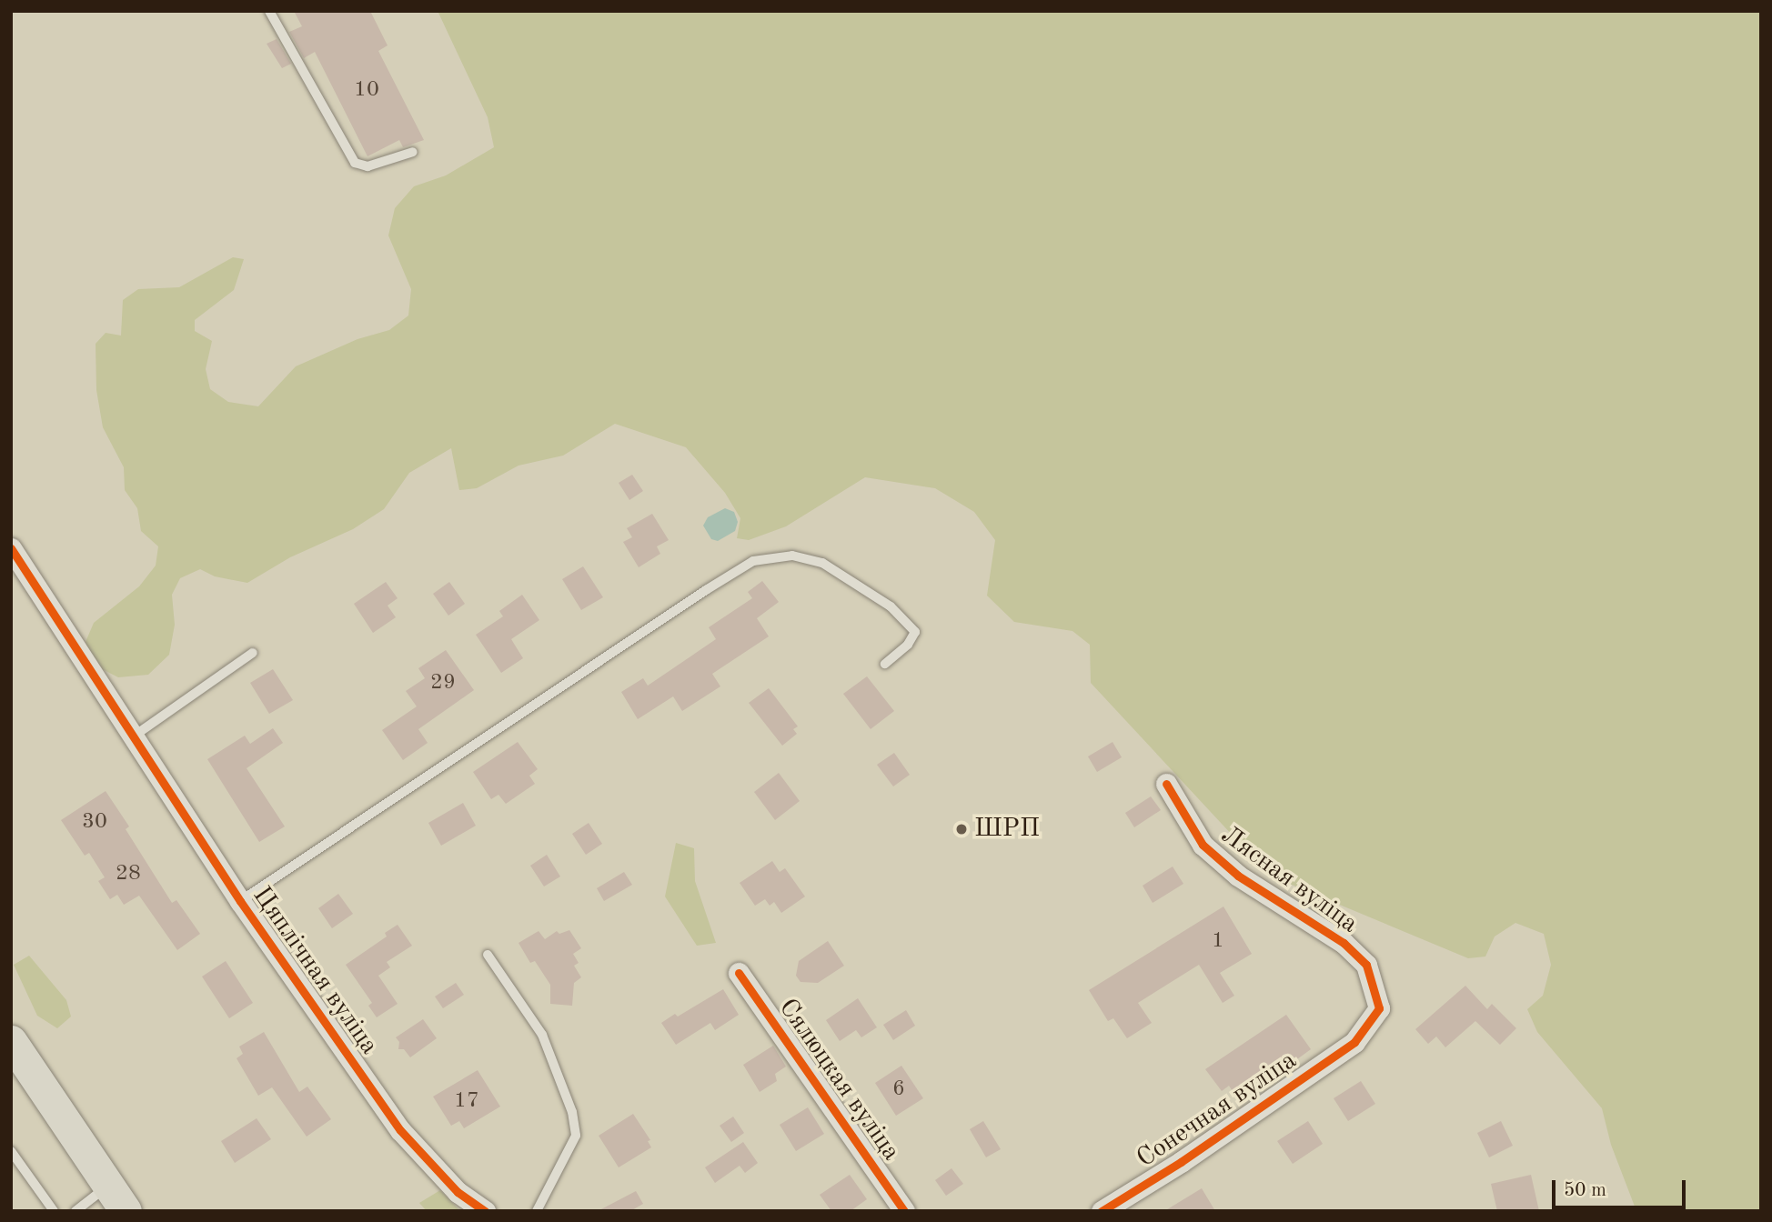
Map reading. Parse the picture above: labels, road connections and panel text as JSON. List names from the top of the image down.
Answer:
{
  "streets": {
    "street": [
      "Лясная вуліца",
      "Цяплічная вуліца",
      "Сялюцкая вуліца",
      "Сонечная вуліца"
    ]
  },
  "crossings": [
    ["Лясная вуліца", "Сонечная вуліца"]
  ],
  "places": ["ШРП"],
  "house_numbers": [
    "10",
    "29",
    "30",
    "28",
    "1",
    "6",
    "17"
  ],
  "scale_bar": "50 m"
}
